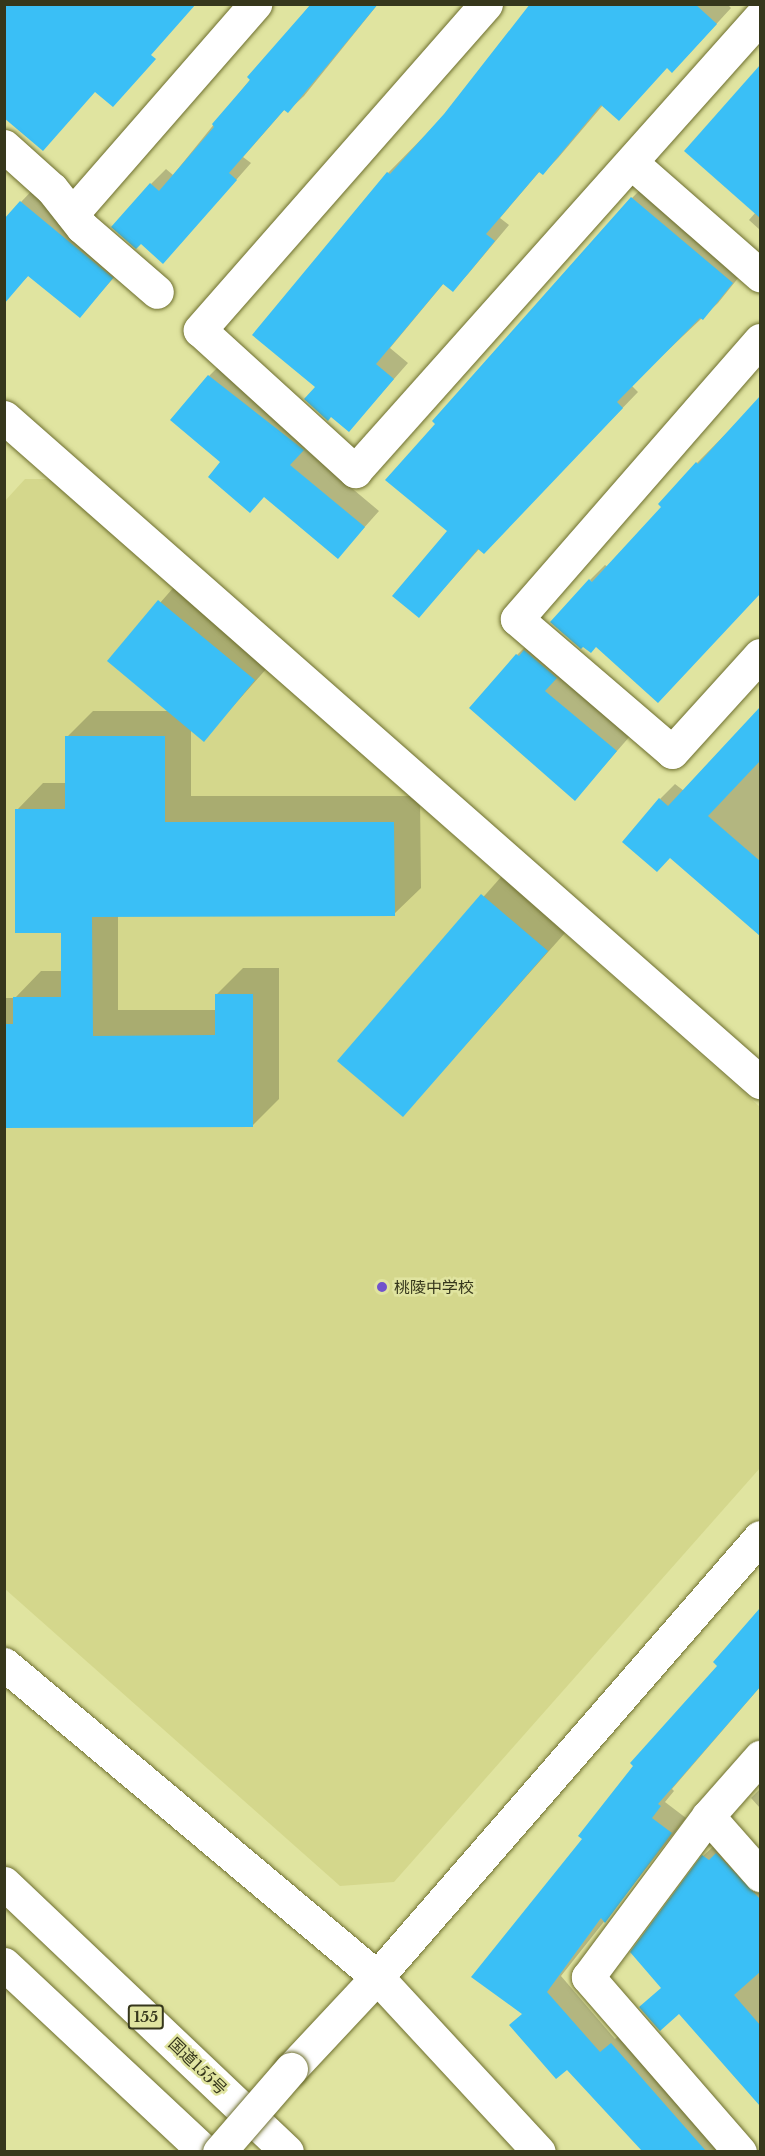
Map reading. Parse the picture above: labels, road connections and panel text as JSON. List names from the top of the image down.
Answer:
{
  "streets": {
    "main road": ["155", "国道155号"]
  },
  "places": ["桃陵中学校"]
}
